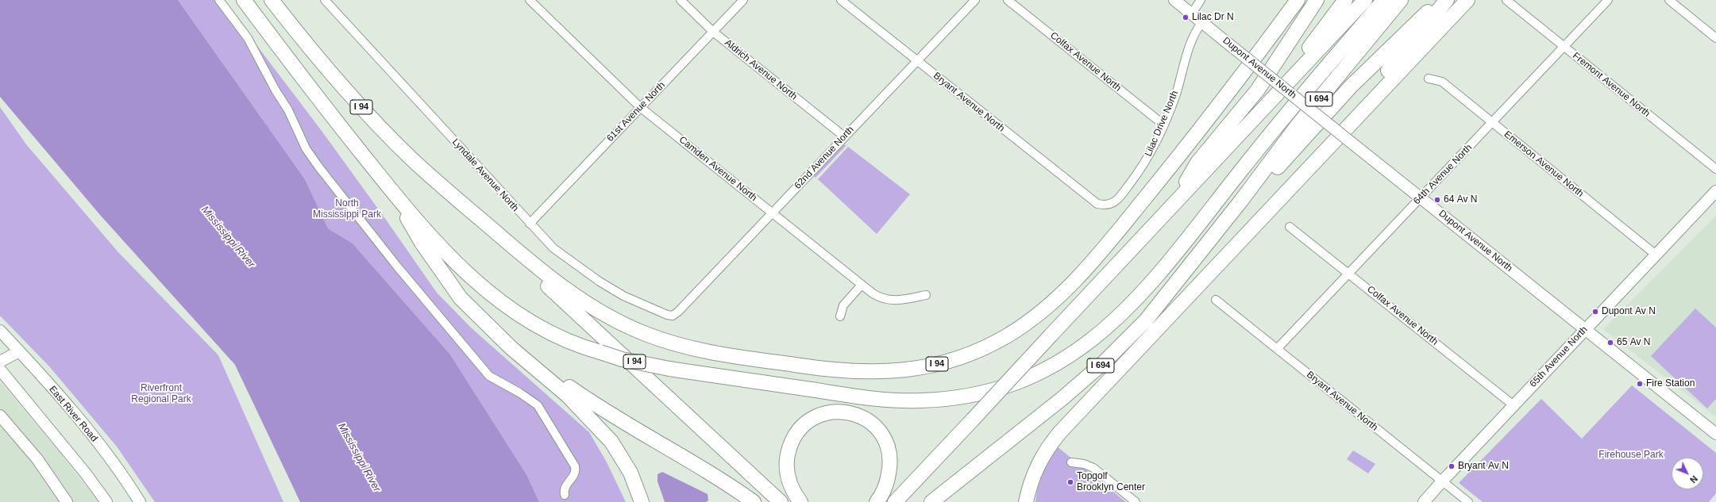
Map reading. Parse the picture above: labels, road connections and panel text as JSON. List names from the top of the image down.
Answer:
{
  "streets": {
    "highway": ["I 694", "I 94"],
    "street": [
      "Colfax Avenue North",
      "Dupont Avenue North",
      "Aldrich Avenue North",
      "Fremont Avenue North",
      "Bryant Avenue North",
      "61st Avenue North",
      "Lilac Drive North",
      "62nd Avenue North",
      "Emerson Avenue North",
      "Camden Avenue North",
      "64th Avenue North",
      "Lyndale Avenue North",
      "65th Avenue North",
      "East River Road"
    ]
  },
  "crossings": [
    ["Colfax Avenue North", "Lilac Drive North"],
    ["Colfax Avenue North", "64th Avenue North"],
    ["Colfax Avenue North", "65th Avenue North"],
    ["Dupont Avenue North", "Lilac Drive North"],
    ["Dupont Avenue North", "64th Avenue North"],
    ["Dupont Avenue North", "65th Avenue North"],
    ["Aldrich Avenue North", "61st Avenue North"],
    ["Aldrich Avenue North", "62nd Avenue North"],
    ["Fremont Avenue North", "64th Avenue North"],
    ["Bryant Avenue North", "Lilac Drive North"],
    ["Bryant Avenue North", "62nd Avenue North"],
    ["Bryant Avenue North", "64th Avenue North"],
    ["Bryant Avenue North", "65th Avenue North"],
    ["61st Avenue North", "Camden Avenue North"],
    ["61st Avenue North", "Lyndale Avenue North"],
    ["62nd Avenue North", "Camden Avenue North"],
    ["62nd Avenue North", "Lyndale Avenue North"],
    ["Emerson Avenue North", "64th Avenue North"],
    ["Emerson Avenue North", "65th Avenue North"]
  ],
  "water": ["Mississippi River"],
  "parks": ["North Mississippi Park", "Riverfront Regional Park", "Firehouse Park"],
  "places": [
    "Lilac Dr N",
    "64 Av N",
    "Dupont Av N",
    "65 Av N",
    "Fire Station",
    "Bryant Av N",
    "Topgolf Brooklyn Center"
  ],
  "north": "bottom right"
}
